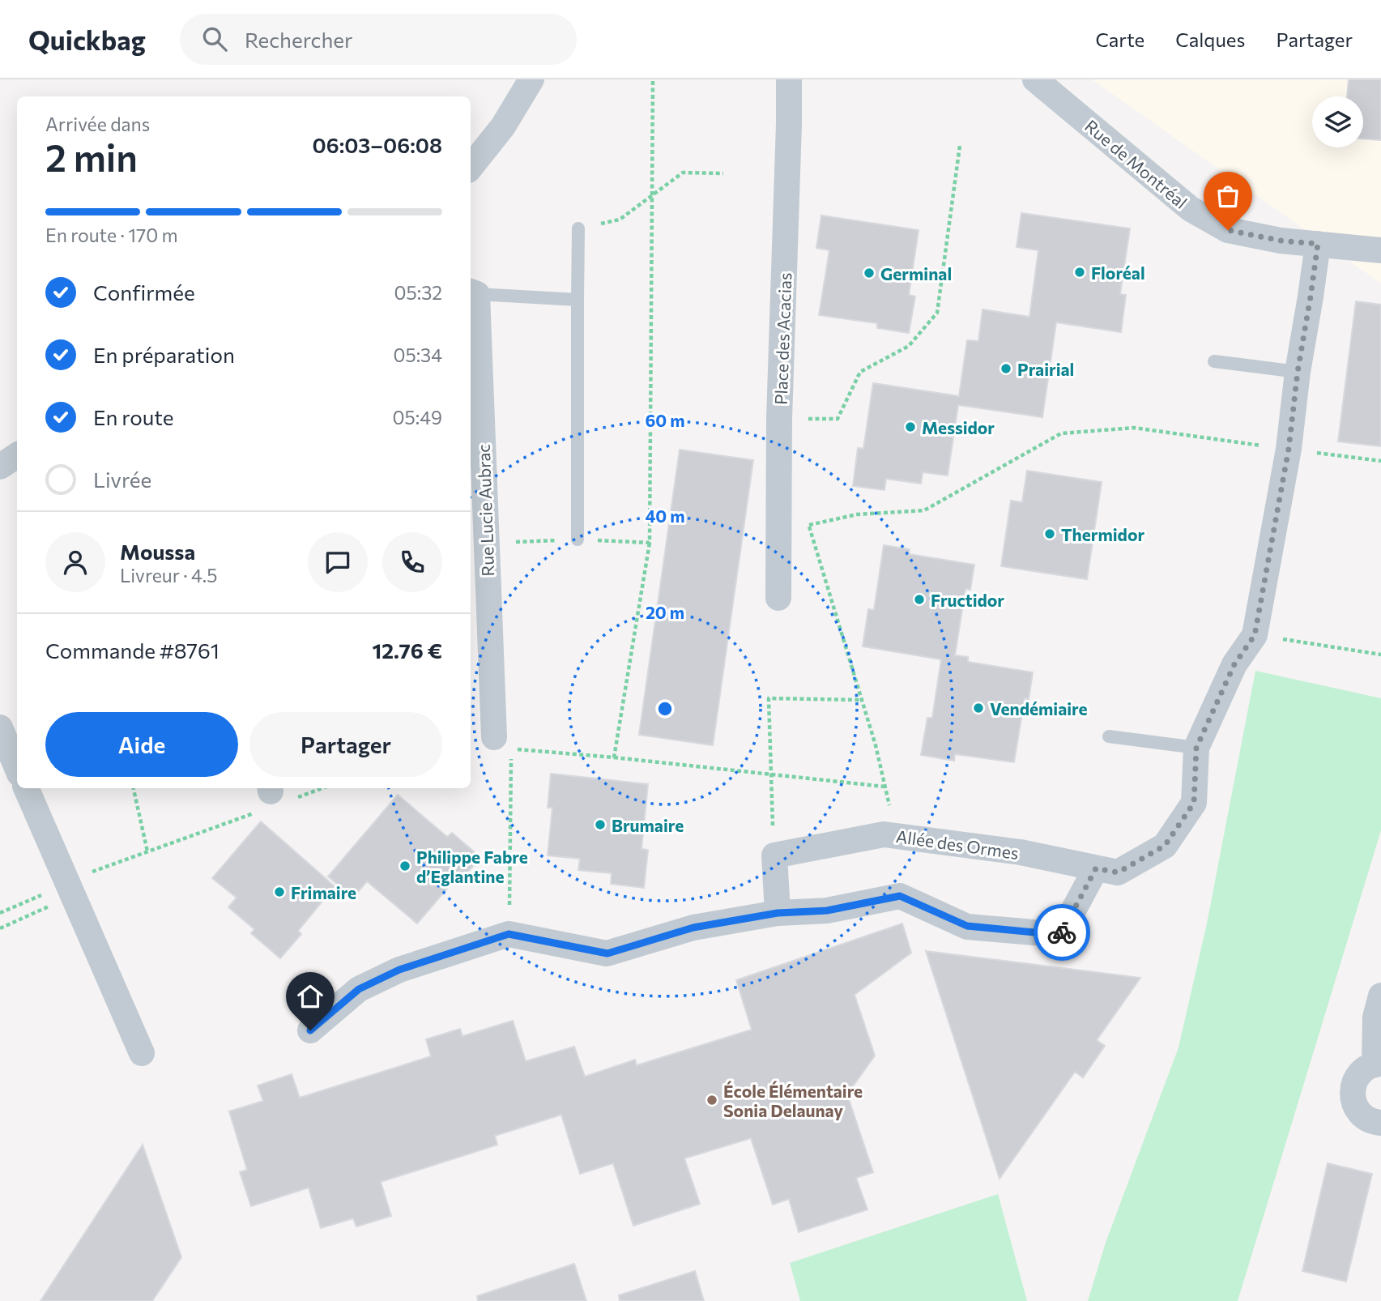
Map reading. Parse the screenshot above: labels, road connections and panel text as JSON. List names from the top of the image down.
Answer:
{
  "streets": {
    "street": [
      "Rue de Montréal",
      "Place des Acacias",
      "Rue Lucie Aubrac",
      "Allée des Ormes"
    ]
  },
  "crossings": [
    ["Rue de Montréal", "Allée des Ormes"]
  ],
  "places": [
    "Floréal",
    "Germinal",
    "Prairial",
    "Messidor",
    "Thermidor",
    "Fructidor",
    "Vendémiaire",
    "Brumaire",
    "Philippe Fabre d’Eglantine",
    "Frimaire",
    "École Élémentaire Sonia Delaunay"
  ],
  "page": {
    "header": "Quickbag",
    "search": "Rechercher",
    "nav": ["Carte", "Calques", "Partager"],
    "heading": ["2 min", "Arrivée dans", "06:03–06:08"],
    "panel": [
      "Moussa",
      "Livreur · 4.5",
      "Commande #8761",
      "12.76 €"
    ],
    "bar": "En route · 170 m",
    "list": [
      ["Confirmée", "05:32"],
      ["En préparation", "05:34"],
      ["En route", "05:49"],
      "Livrée"
    ],
    "buttons": ["Aide", "Partager"]
  },
  "rings": ["60 m", "40 m", "20 m"]
}
